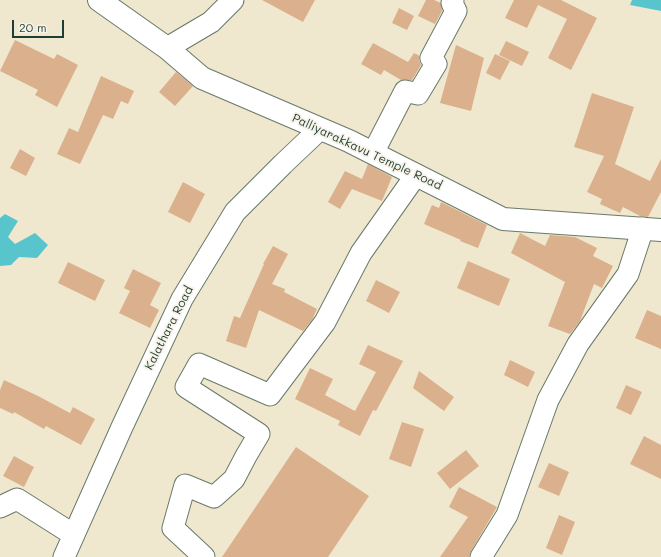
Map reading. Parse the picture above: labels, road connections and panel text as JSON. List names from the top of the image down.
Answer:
{
  "streets": {
    "street": ["Palliyarakkavu Temple Road", "Kalathara Road"]
  },
  "crossings": [
    ["Palliyarakkavu Temple Road", "Kalathara Road"]
  ],
  "scale_bar": "20 m"
}
